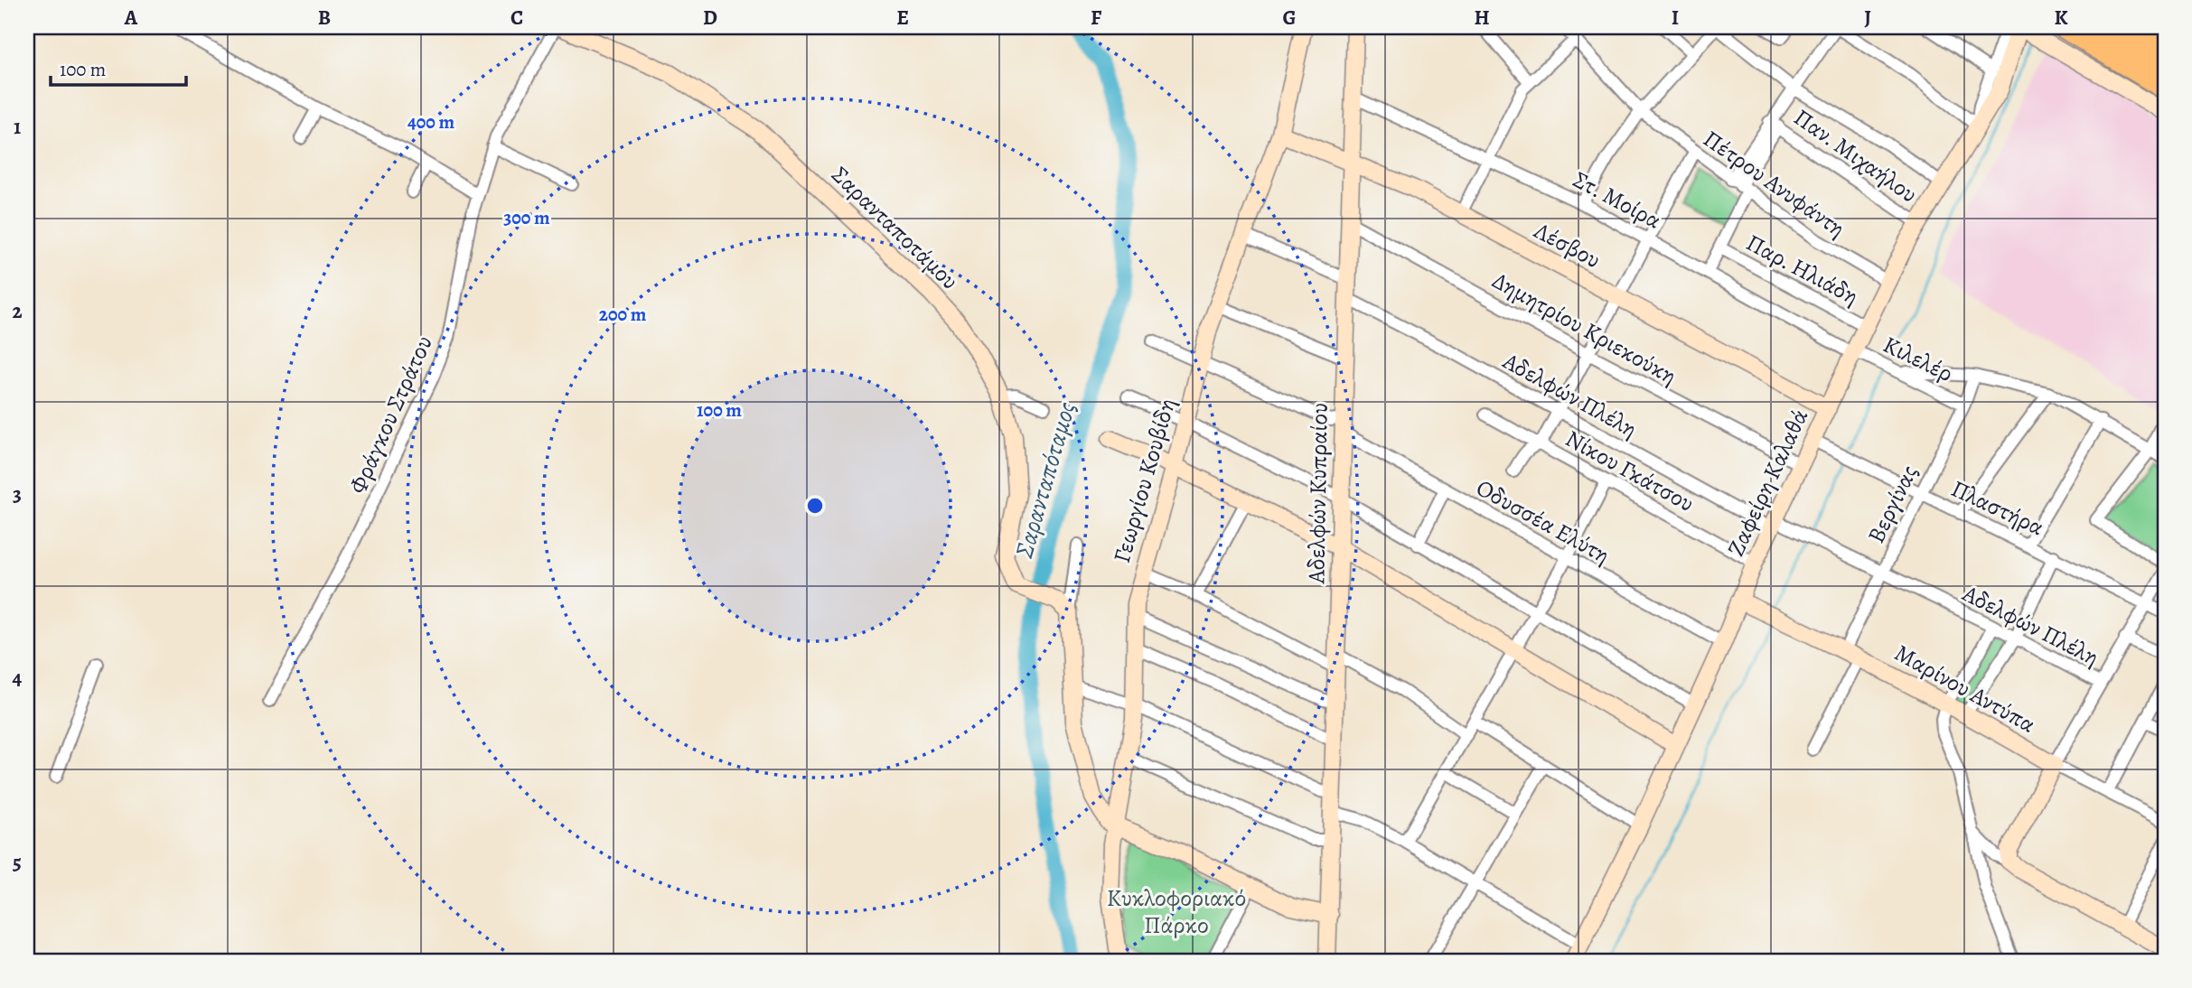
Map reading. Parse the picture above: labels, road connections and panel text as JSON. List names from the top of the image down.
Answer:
{
  "streets": {
    "street": [
      "Παν. Μιχαήλου",
      "Πέτρου Ανυφάντη",
      "Στ. Μοίρα",
      "Σαρανταποτάμου",
      "Λέσβου",
      "Παρ. Ηλιάδη",
      "Δημητρίου Κριεκούκη",
      "Κιλελέρ",
      "Αδελφών Πλέλη",
      "Φράγκου Στράτου",
      "Νίκου Γκάτσου",
      "Γεωργίου Κουβίδη",
      "Ζαφείρη Καλαθά",
      "Αδελφών Κυπραίου",
      "Βεργίνας",
      "Πλαστήρα",
      "Οδυσσέα Ελύτη",
      "Μαρίνου Αντύπα"
    ]
  },
  "crossings": [
    ["Παν. Μιχαήλου", "Ζαφείρη Καλαθά"],
    ["Πέτρου Ανυφάντη", "Ζαφείρη Καλαθά"],
    ["Στ. Μοίρα", "Κιλελέρ"],
    ["Στ. Μοίρα", "Ζαφείρη Καλαθά"],
    ["Στ. Μοίρα", "Αδελφών Κυπραίου"],
    ["Σαρανταποτάμου", "Φράγκου Στράτου"],
    ["Λέσβου", "Γεωργίου Κουβίδη"],
    ["Λέσβου", "Ζαφείρη Καλαθά"],
    ["Λέσβου", "Αδελφών Κυπραίου"],
    ["Παρ. Ηλιάδη", "Ζαφείρη Καλαθά"],
    ["Δημητρίου Κριεκούκη", "Ζαφείρη Καλαθά"],
    ["Δημητρίου Κριεκούκη", "Αδελφών Κυπραίου"],
    ["Κιλελέρ", "Ζαφείρη Καλαθά"],
    ["Κιλελέρ", "Βεργίνας"],
    ["Αδελφών Πλέλη", "Ζαφείρη Καλαθά"],
    ["Αδελφών Πλέλη", "Αδελφών Κυπραίου"],
    ["Αδελφών Πλέλη", "Βεργίνας"],
    ["Νίκου Γκάτσου", "Ζαφείρη Καλαθά"],
    ["Ζαφείρη Καλαθά", "Πλαστήρα"],
    ["Ζαφείρη Καλαθά", "Οδυσσέα Ελύτη"],
    ["Ζαφείρη Καλαθά", "Μαρίνου Αντύπα"],
    ["Αδελφών Κυπραίου", "Οδυσσέα Ελύτη"],
    ["Βεργίνας", "Πλαστήρα"],
    ["Βεργίνας", "Μαρίνου Αντύπα"]
  ],
  "water": ["Σαρανταπόταμος"],
  "parks": ["Κυκλοφοριακό Πάρκο"],
  "scale_bar": "100 m",
  "grid": {
    "columns": [
      "A",
      "B",
      "C",
      "D",
      "E",
      "F",
      "G",
      "H",
      "I",
      "J",
      "K"
    ],
    "rows": [
      "1",
      "2",
      "3",
      "4",
      "5"
    ]
  },
  "rings": [
    "400 m",
    "300 m",
    "200 m",
    "100 m"
  ]
}
